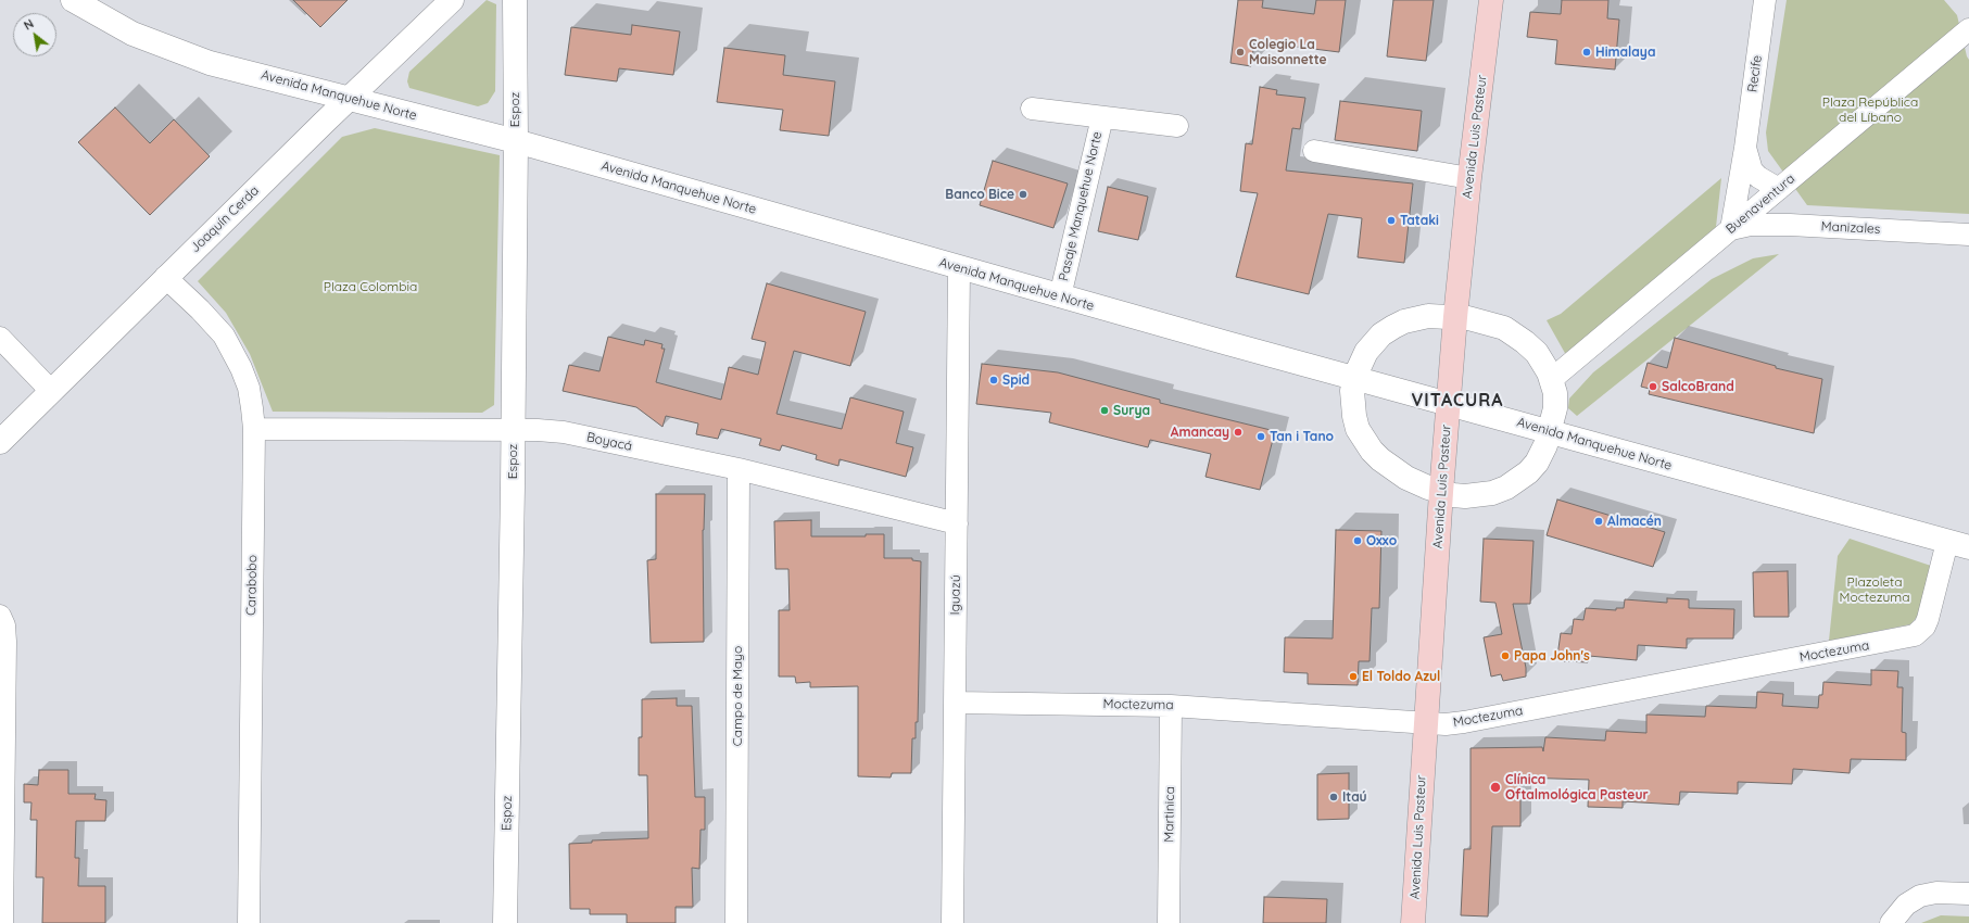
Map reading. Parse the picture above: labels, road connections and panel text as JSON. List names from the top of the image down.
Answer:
{
  "streets": {
    "main road": ["Avenida Luis Pasteur"],
    "street": [
      "Recife",
      "Avenida Manquehue Norte",
      "Espoz",
      "Buenaventura",
      "Pasaje Manquehue Norte",
      "Joaquín Cerda",
      "Manizales",
      "Boyacá",
      "Carabobo",
      "Iguazú",
      "Moctezuma",
      "Campo de Mayo",
      "Martinica"
    ]
  },
  "crossings": [
    ["Recife", "Buenaventura"],
    ["Recife", "Manizales"],
    ["Avenida Manquehue Norte", "Espoz"],
    ["Avenida Manquehue Norte", "Avenida Luis Pasteur"],
    ["Avenida Manquehue Norte", "Pasaje Manquehue Norte"],
    ["Avenida Manquehue Norte", "Joaquín Cerda"],
    ["Avenida Manquehue Norte", "Iguazú"],
    ["Avenida Manquehue Norte", "Moctezuma"],
    ["Espoz", "Boyacá"],
    ["Avenida Luis Pasteur", "Moctezuma"],
    ["Buenaventura", "Manizales"],
    ["Joaquín Cerda", "Carabobo"],
    ["Boyacá", "Carabobo"],
    ["Boyacá", "Iguazú"],
    ["Boyacá", "Campo de Mayo"],
    ["Iguazú", "Moctezuma"],
    ["Moctezuma", "Martinica"]
  ],
  "districts": ["VITACURA"],
  "parks": ["Plaza República del Líbano", "Plaza Colombia", "Plazoleta Moctezuma"],
  "places": [
    "Colegio La Maisonnette",
    "Himalaya",
    "Banco Bice",
    "Tataki",
    "Spid",
    "SalcoBrand",
    "Surya",
    "Amancay",
    "Tan i Tano",
    "Almacén",
    "Oxxo",
    "Papa John's",
    "El Toldo Azul",
    "Clínica Oftalmológica Pasteur",
    "Itaú"
  ],
  "north": "top left"
}
